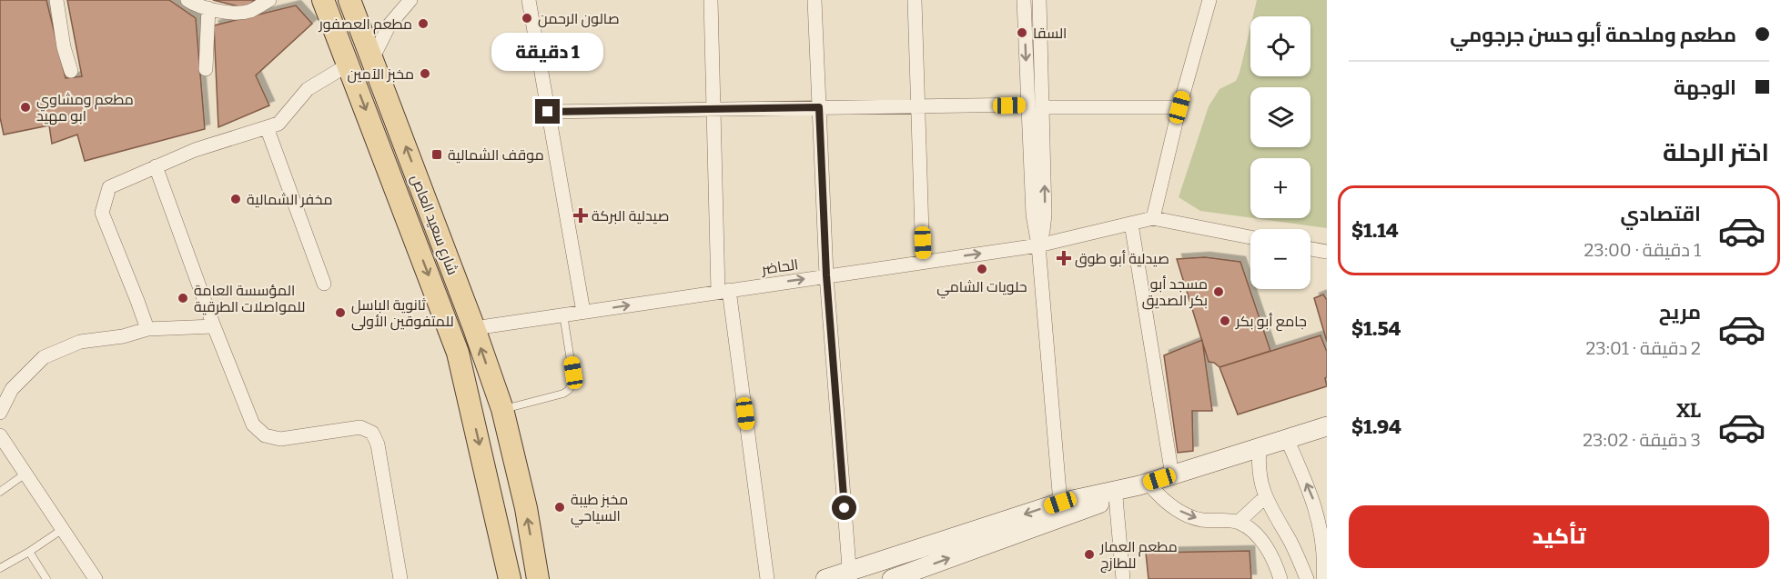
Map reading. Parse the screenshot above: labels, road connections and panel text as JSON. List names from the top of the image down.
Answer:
{
  "streets": {
    "main road": ["شارع سعيد العاص"],
    "street": ["الحاضر"]
  },
  "crossings": [
    ["شارع سعيد العاص", "الحاضر"]
  ],
  "one_way": ["الحاضر"],
  "places": {
    "other": [
      "صالون الرحمن",
      "مطعم العصفور",
      "السقا",
      "مخبز الآمين",
      "مطعم ومشاوي ابو مهيد",
      "مخفر الشمالية",
      "حلويات الشامي",
      "مسجد أبو بكر الصديق",
      "المؤسسة العامة للمواصلات الطرقية",
      "ثانوية الباسل للمتفوقين الأولى",
      "جامع أبو بكر",
      "مخبز طيبة السياحي",
      "مطعم العمار للطازج"
    ],
    "transit": ["موقف الشمالية"],
    "health": ["صيدلية البركة", "صيدلية أبو طوق"]
  },
  "page": {
    "banner": ["مطعم وملحمة أبو حسن جرجومي", "الوجهة"],
    "map_buttons": ["+", "−"],
    "bubble": "1 دقيقة",
    "heading": "اختر الرحلة",
    "list": [
      {
        "name": "اقتصادي",
        "note": "1 دقيقة · 23:00",
        "value": "$1.14"
      },
      {
        "name": "مريح",
        "note": "2 دقيقة · 23:01",
        "value": "$1.54"
      },
      {
        "name": "XL",
        "note": "3 دقيقة · 23:02",
        "value": "$1.94"
      }
    ],
    "buttons": "تأكيد"
  }
}
